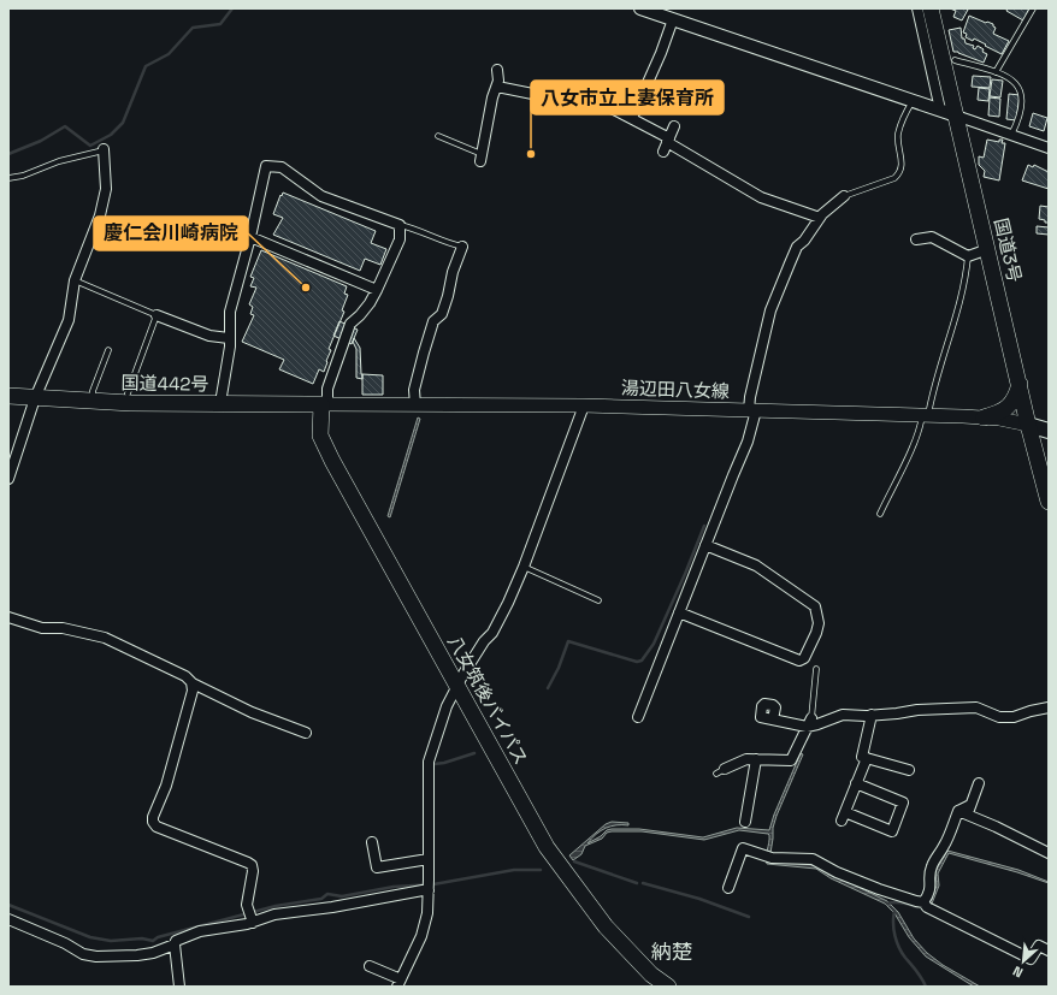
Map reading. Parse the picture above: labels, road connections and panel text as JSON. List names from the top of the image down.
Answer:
{
  "streets": {
    "highway": ["国道3号", "国道442号", "八女筑後バイパス"],
    "main road": ["湯辺田八女線"]
  },
  "crossings": [
    ["国道3号", "湯辺田八女線"],
    ["国道442号", "湯辺田八女線"],
    ["国道442号", "八女筑後バイパス"],
    ["湯辺田八女線", "八女筑後バイパス"]
  ],
  "districts": ["納楚"],
  "places": ["八女市立上妻保育所", "慶仁会川崎病院"],
  "north": "bottom left"
}
